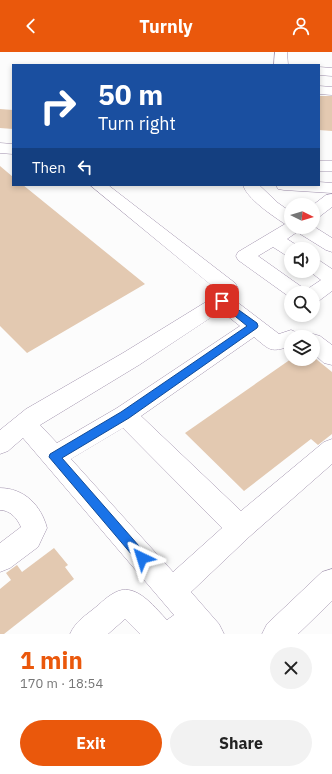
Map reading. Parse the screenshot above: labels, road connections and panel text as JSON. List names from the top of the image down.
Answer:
{
  "north": "right",
  "page": {
    "header": "Turnly",
    "turn": ["50 m", "Turn right"],
    "then": "Then",
    "heading": ["1 min", "170 m · 18:54"],
    "buttons": ["Exit", "Share"]
  }
}
